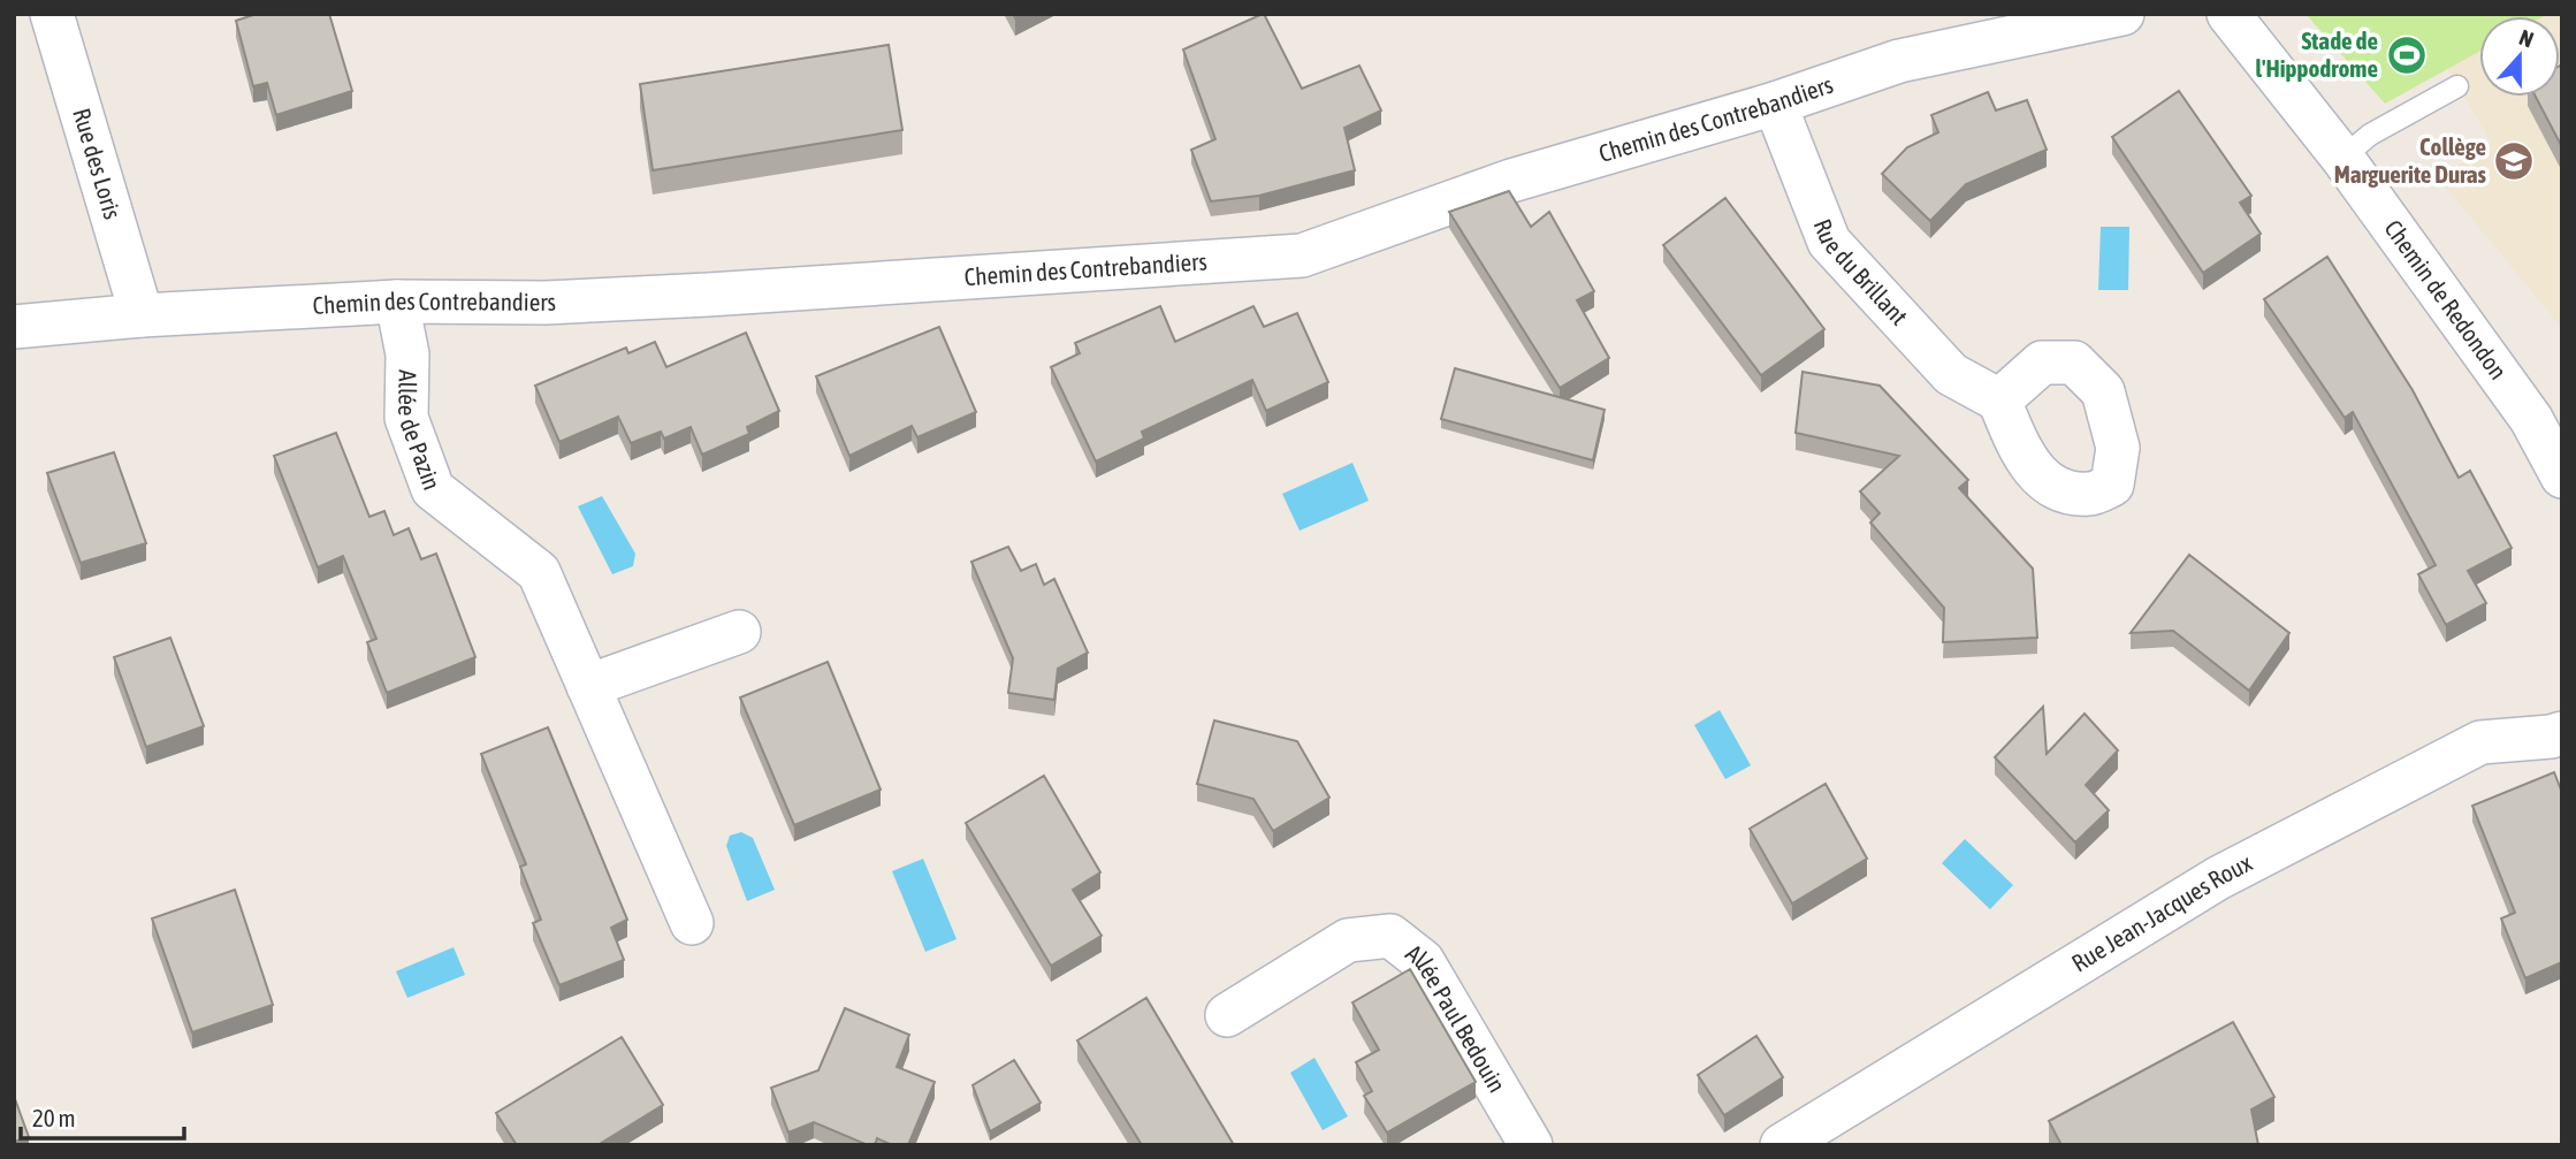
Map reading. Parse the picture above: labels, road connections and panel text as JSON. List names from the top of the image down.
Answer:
{
  "streets": {
    "street": [
      "Chemin des Contrebandiers",
      "Rue des Loris",
      "Rue du Brillant",
      "Chemin de Redondon",
      "Allée de Pazin",
      "Rue Jean-Jacques Roux",
      "Allée Paul Bedouin"
    ]
  },
  "crossings": [
    ["Chemin des Contrebandiers", "Rue des Loris"],
    ["Chemin des Contrebandiers", "Rue du Brillant"],
    ["Chemin des Contrebandiers", "Allée de Pazin"]
  ],
  "places": {
    "sports": ["Stade de l'Hippodrome"],
    "school or university": ["Collège Marguerite Duras"]
  },
  "scale_bar": "20 m",
  "north": "top"
}
